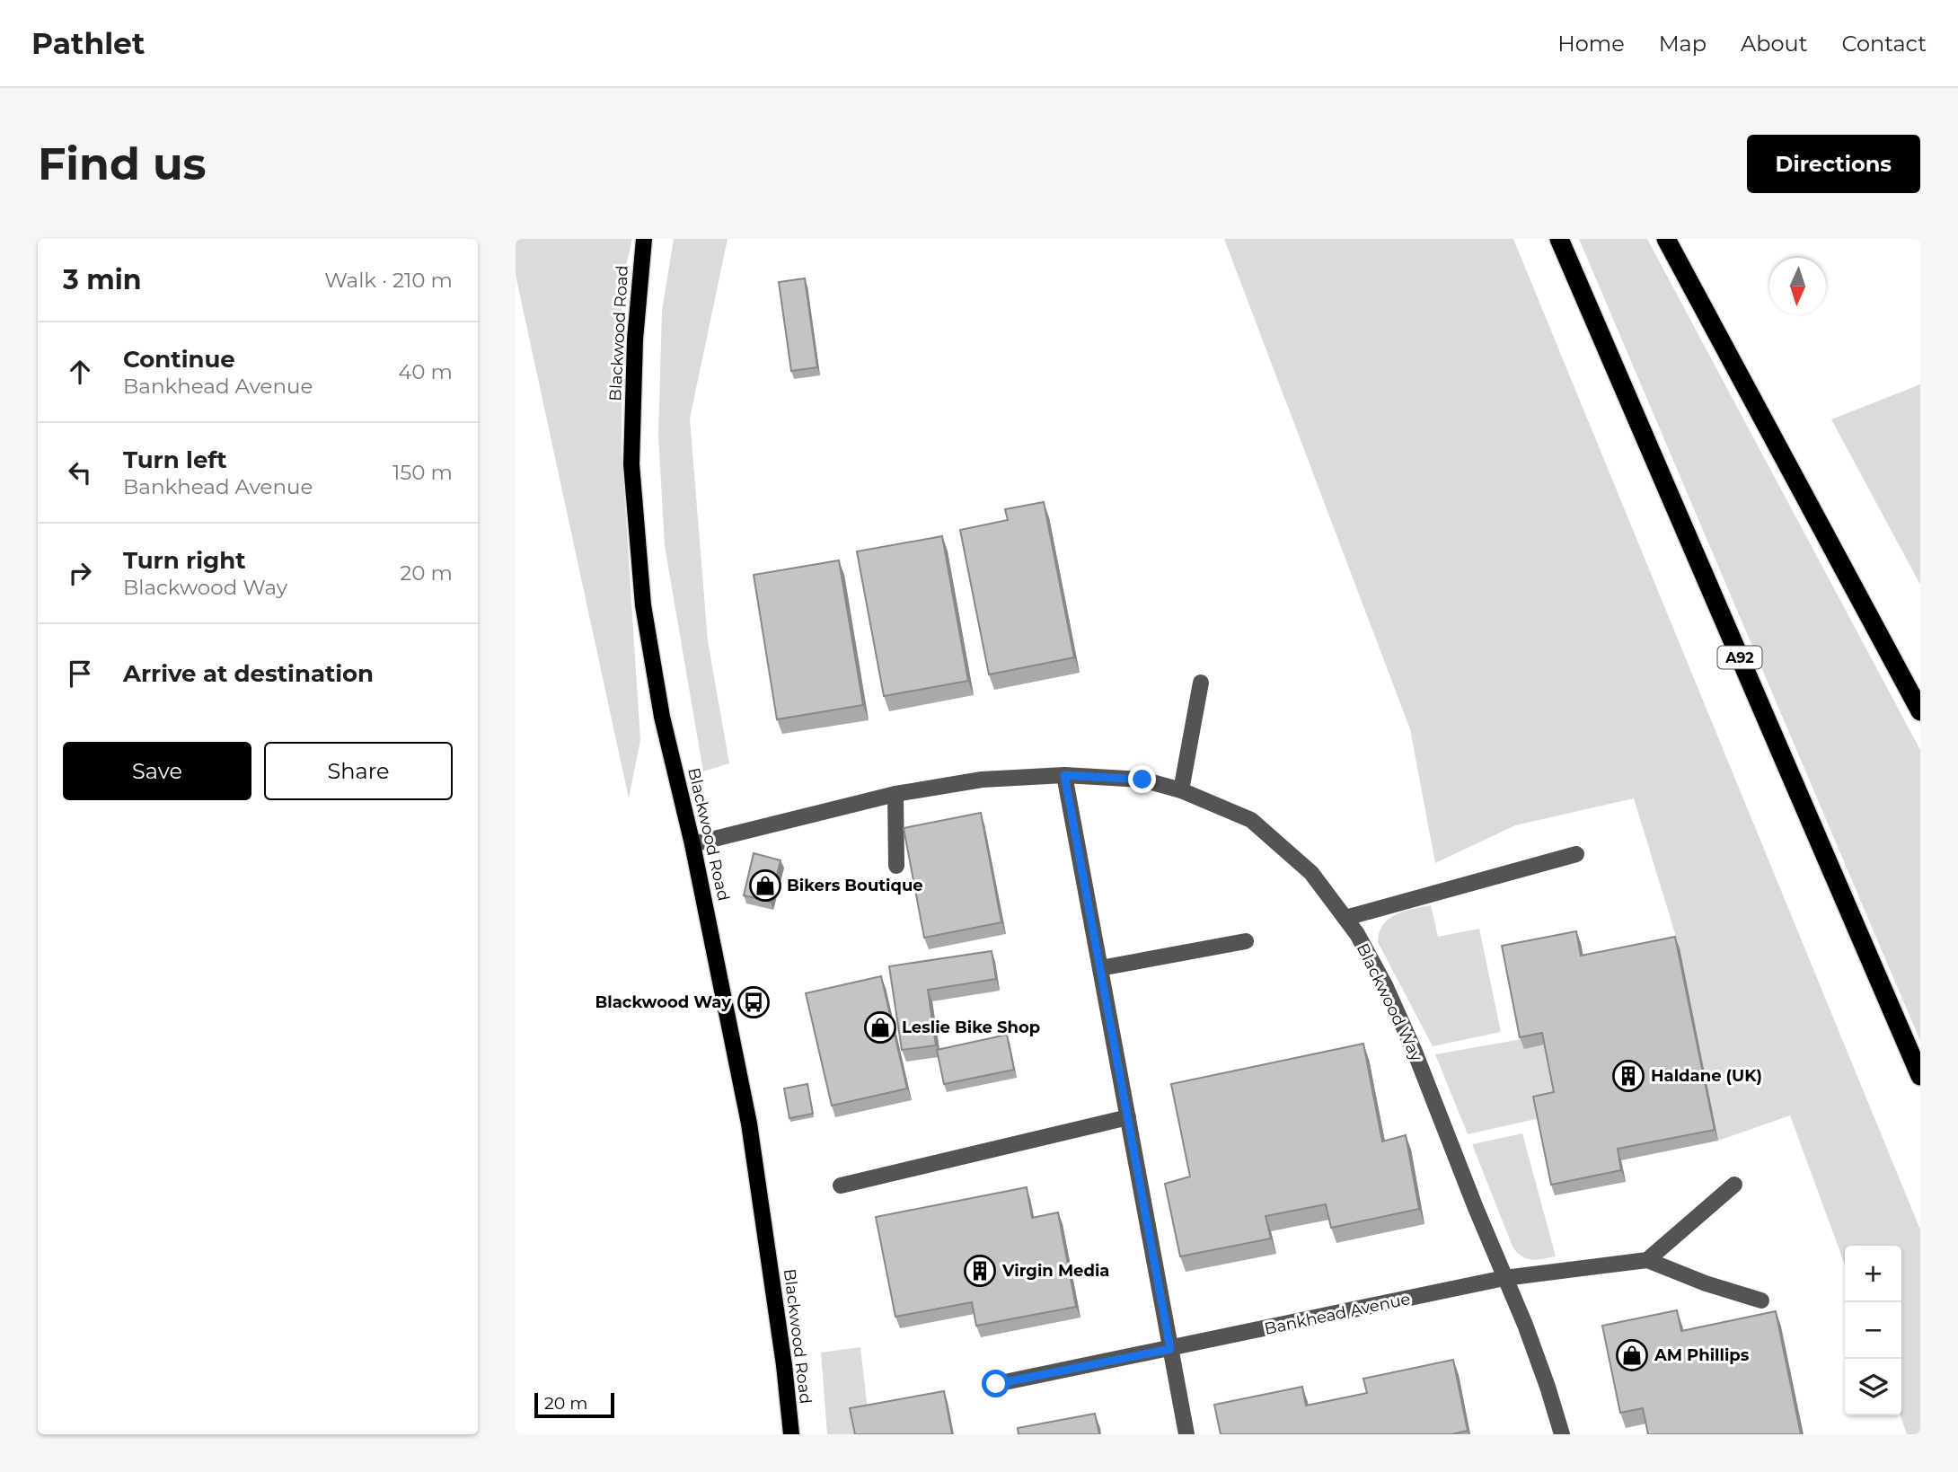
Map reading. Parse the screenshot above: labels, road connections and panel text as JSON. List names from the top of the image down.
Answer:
{
  "streets": {
    "highway": ["A92"],
    "main road": ["Blackwood Road"],
    "street": ["Blackwood Way", "Bankhead Avenue"]
  },
  "crossings": [
    ["Blackwood Road", "Blackwood Way"],
    ["Blackwood Way", "Bankhead Avenue"]
  ],
  "places": {
    "shop": ["Bikers Boutique", "Leslie Bike Shop", "AM Phillips"],
    "bus stop": ["Blackwood Way"],
    "building": ["Haldane (UK)", "Virgin Media"]
  },
  "scale_bar": "20 m",
  "north": "bottom",
  "page": {
    "header": "Pathlet",
    "nav": [
      "Home",
      "Map",
      "About",
      "Contact"
    ],
    "buttons": [
      "Directions",
      ["Save", "Share"]
    ],
    "title": "Find us",
    "heading": ["3 min", "Walk · 210 m"],
    "list": [
      ["Continue", "Bankhead Avenue", "40 m"],
      ["Turn left", "Bankhead Avenue", "150 m"],
      ["Turn right", "Blackwood Way", "20 m"],
      "Arrive at destination"
    ],
    "map_buttons": ["+", "−"],
    "scale": "20 m"
  }
}
